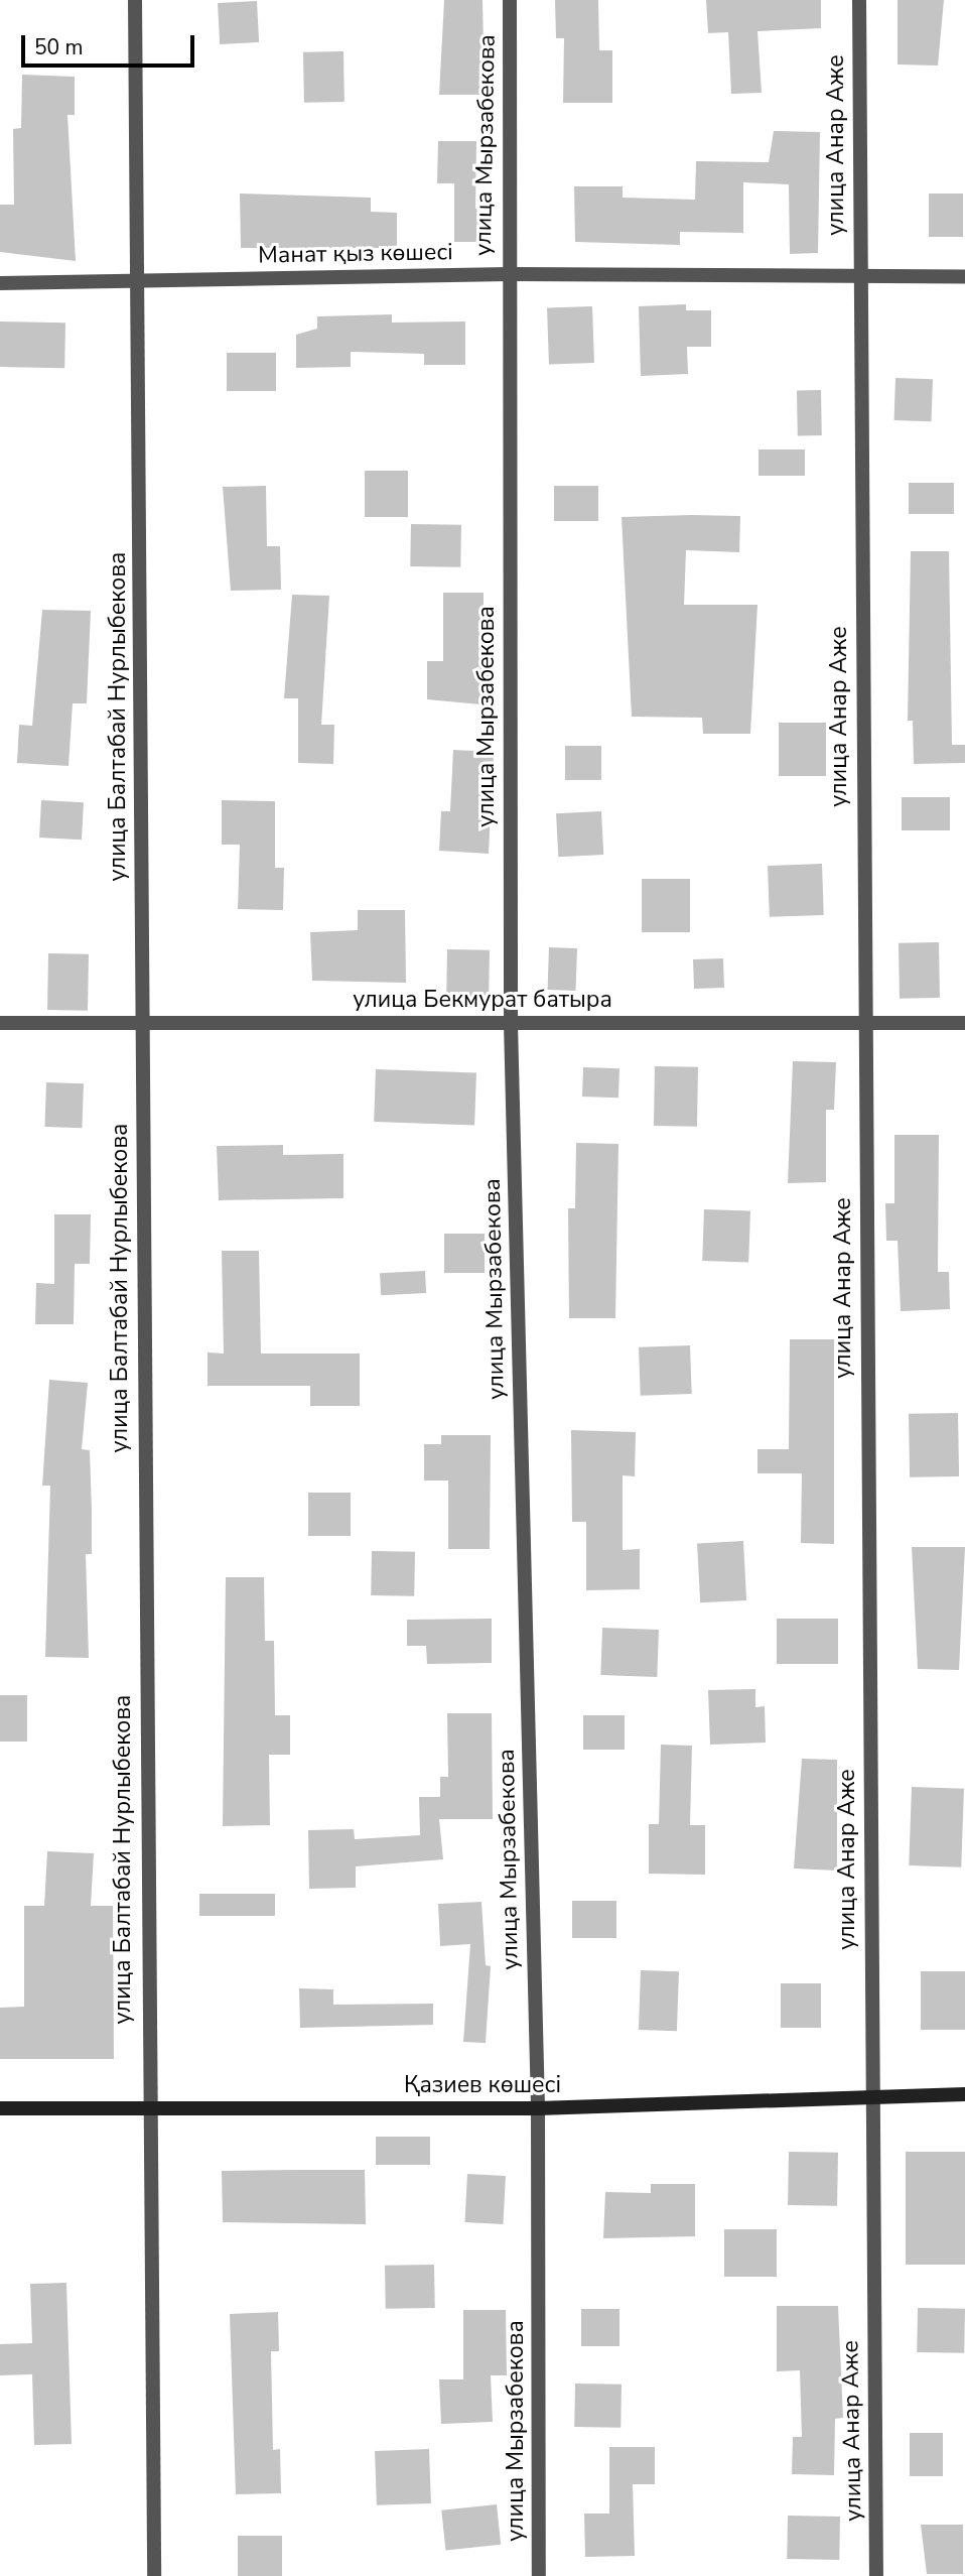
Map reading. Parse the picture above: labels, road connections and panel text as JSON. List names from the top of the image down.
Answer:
{
  "streets": {
    "street": [
      "улица Мырзабекова",
      "улица Анар Аже",
      "Манат қыз көшесі",
      "улица Балтабай Нурлыбекова",
      "улица Бекмурат батыра",
      "Қазиев көшесі"
    ]
  },
  "crossings": [
    ["улица Мырзабекова", "Манат қыз көшесі"],
    ["улица Мырзабекова", "улица Бекмурат батыра"],
    ["улица Мырзабекова", "Қазиев көшесі"],
    ["улица Анар Аже", "Манат қыз көшесі"],
    ["улица Анар Аже", "улица Бекмурат батыра"],
    ["улица Анар Аже", "Қазиев көшесі"],
    ["Манат қыз көшесі", "улица Балтабай Нурлыбекова"],
    ["улица Балтабай Нурлыбекова", "улица Бекмурат батыра"],
    ["улица Балтабай Нурлыбекова", "Қазиев көшесі"]
  ],
  "scale_bar": "50 m"
}
